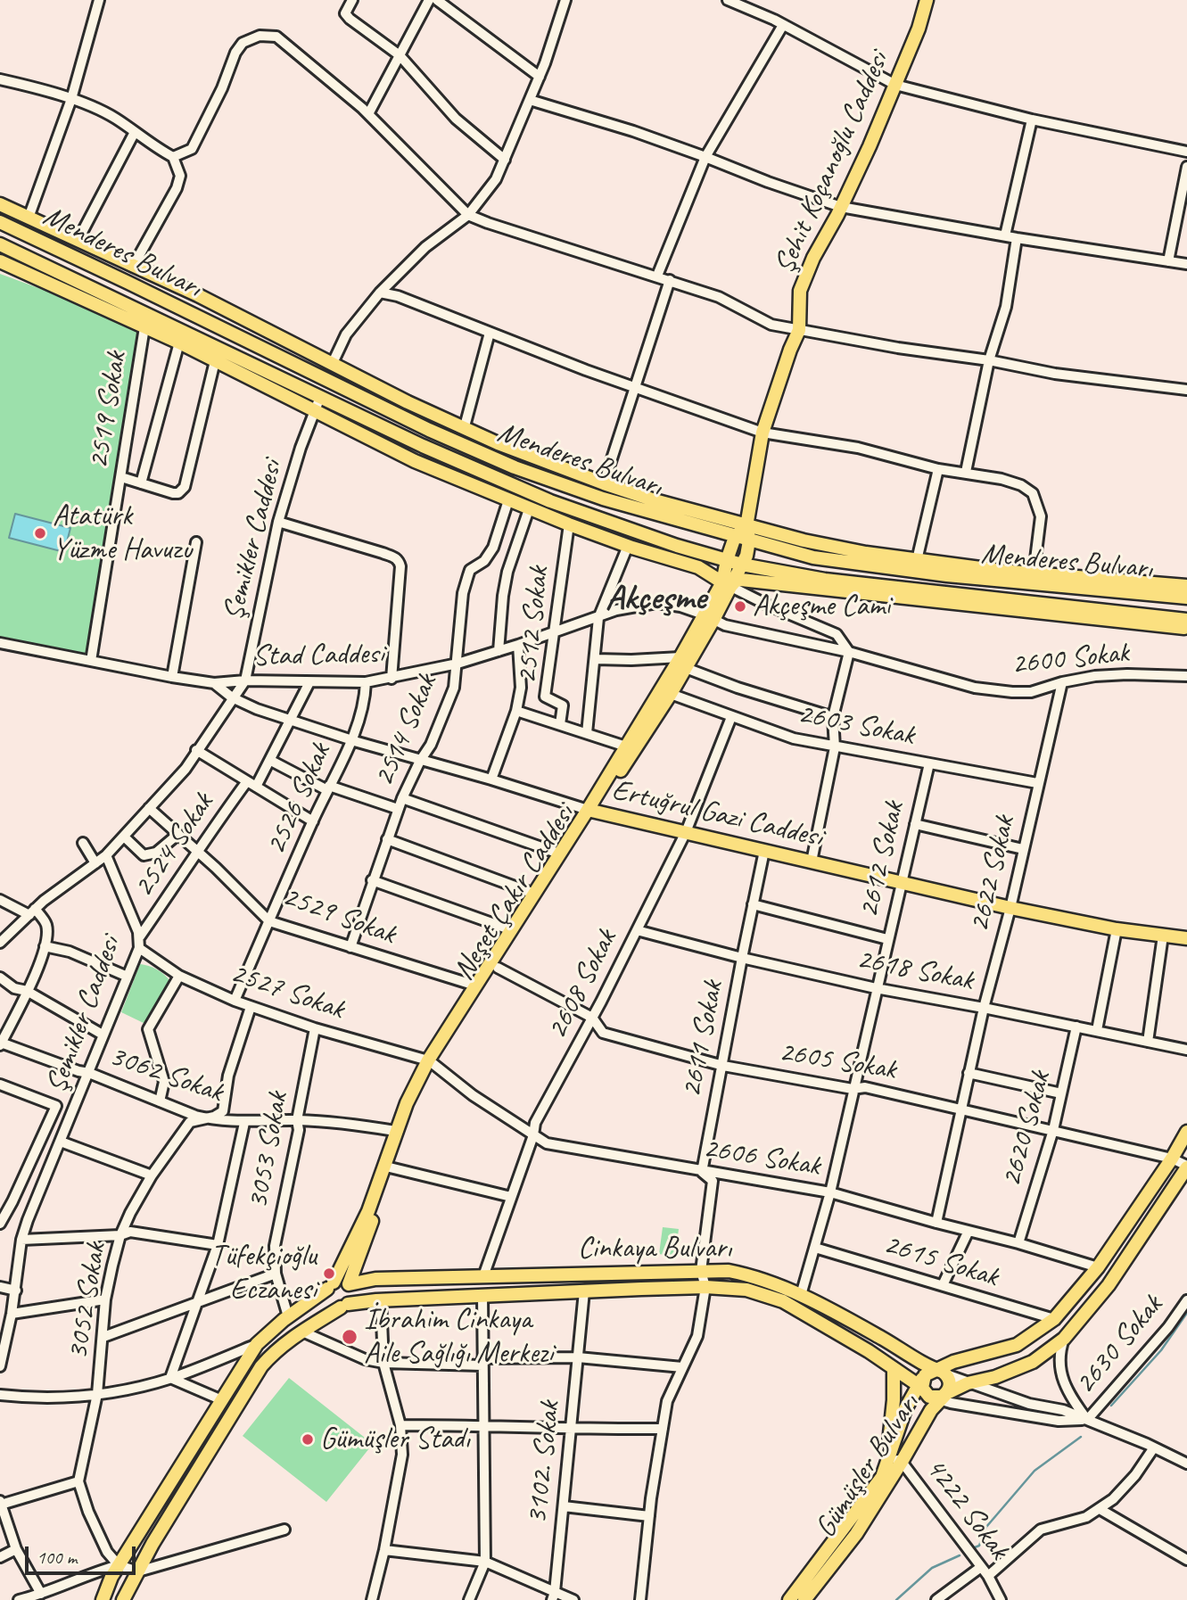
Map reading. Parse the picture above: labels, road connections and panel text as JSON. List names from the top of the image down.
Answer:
{
  "streets": {
    "main road": [
      "Şehit Koçanoğlu Caddesi",
      "Menderes Bulvarı",
      "Ertuğrul Gazi Caddesi",
      "Neşet Çakır Caddesi",
      "Cinkaya Bulvarı",
      "Gümüşler Bulvarı"
    ],
    "street": [
      "2519 Sokak",
      "Şemikler Caddesi",
      "2512 Sokak",
      "Stad Caddesi",
      "2600 Sokak",
      "2603 Sokak",
      "2514 Sokak",
      "2526 Sokak",
      "2524 Sokak",
      "2612 Sokak",
      "2622 Sokak",
      "2529 Sokak",
      "2618 Sokak",
      "2608 Sokak",
      "2527 Sokak",
      "2611 Sokak",
      "2605 Sokak",
      "3062 Sokak",
      "2620 Sokak",
      "3053 Sokak",
      "2606 Sokak",
      "2615 Sokak",
      "3052 Sokak",
      "2630 Sokak",
      "3102. Sokak",
      "4222 Sokak"
    ]
  },
  "crossings": [
    ["Menderes Bulvarı", "2519 Sokak"],
    ["Menderes Bulvarı", "Şemikler Caddesi"],
    ["Menderes Bulvarı", "Neşet Çakır Caddesi"],
    ["2519 Sokak", "Stad Caddesi"],
    ["Şemikler Caddesi", "Stad Caddesi"],
    ["Şemikler Caddesi", "Ertuğrul Gazi Caddesi"],
    ["Şemikler Caddesi", "2524 Sokak"],
    ["Şemikler Caddesi", "2529 Sokak"],
    ["Şemikler Caddesi", "2527 Sokak"],
    ["Şemikler Caddesi", "3062 Sokak"],
    ["2512 Sokak", "Stad Caddesi"],
    ["Stad Caddesi", "2600 Sokak"],
    ["Stad Caddesi", "2514 Sokak"],
    ["Stad Caddesi", "2526 Sokak"],
    ["Stad Caddesi", "Ertuğrul Gazi Caddesi"],
    ["Stad Caddesi", "2524 Sokak"],
    ["Stad Caddesi", "Neşet Çakır Caddesi"],
    ["2600 Sokak", "2622 Sokak"],
    ["2600 Sokak", "Neşet Çakır Caddesi"],
    ["2603 Sokak", "2612 Sokak"],
    ["2603 Sokak", "2622 Sokak"],
    ["2603 Sokak", "Neşet Çakır Caddesi"],
    ["2603 Sokak", "2608 Sokak"],
    ["2514 Sokak", "Ertuğrul Gazi Caddesi"],
    ["2514 Sokak", "2529 Sokak"],
    ["2526 Sokak", "Ertuğrul Gazi Caddesi"],
    ["2526 Sokak", "2529 Sokak"],
    ["2526 Sokak", "2527 Sokak"],
    ["Ertuğrul Gazi Caddesi", "2524 Sokak"],
    ["Ertuğrul Gazi Caddesi", "2612 Sokak"],
    ["Ertuğrul Gazi Caddesi", "2622 Sokak"],
    ["Ertuğrul Gazi Caddesi", "Neşet Çakır Caddesi"],
    ["Ertuğrul Gazi Caddesi", "2608 Sokak"],
    ["Ertuğrul Gazi Caddesi", "2611 Sokak"],
    ["2524 Sokak", "2529 Sokak"],
    ["2612 Sokak", "2618 Sokak"],
    ["2612 Sokak", "2605 Sokak"],
    ["2612 Sokak", "2606 Sokak"],
    ["2612 Sokak", "Cinkaya Bulvarı"],
    ["2612 Sokak", "2615 Sokak"],
    ["2622 Sokak", "2618 Sokak"],
    ["2622 Sokak", "2605 Sokak"],
    ["2622 Sokak", "2606 Sokak"],
    ["Neşet Çakır Caddesi", "2529 Sokak"],
    ["Neşet Çakır Caddesi", "2527 Sokak"],
    ["Neşet Çakır Caddesi", "2605 Sokak"],
    ["Neşet Çakır Caddesi", "3062 Sokak"],
    ["Neşet Çakır Caddesi", "2606 Sokak"],
    ["Neşet Çakır Caddesi", "Cinkaya Bulvarı"],
    ["2618 Sokak", "2608 Sokak"],
    ["2618 Sokak", "2611 Sokak"],
    ["2618 Sokak", "2620 Sokak"],
    ["2608 Sokak", "2605 Sokak"],
    ["2608 Sokak", "2606 Sokak"],
    ["2608 Sokak", "Cinkaya Bulvarı"],
    ["2527 Sokak", "3053 Sokak"],
    ["2527 Sokak", "2606 Sokak"],
    ["2527 Sokak", "3052 Sokak"],
    ["2611 Sokak", "2605 Sokak"],
    ["2611 Sokak", "2606 Sokak"],
    ["2611 Sokak", "Cinkaya Bulvarı"],
    ["2605 Sokak", "2620 Sokak"],
    ["2605 Sokak", "Gümüşler Bulvarı"],
    ["3062 Sokak", "3053 Sokak"],
    ["3062 Sokak", "3052 Sokak"],
    ["2620 Sokak", "2606 Sokak"],
    ["2606 Sokak", "Gümüşler Bulvarı"],
    ["Cinkaya Bulvarı", "3102. Sokak"],
    ["Cinkaya Bulvarı", "Gümüşler Bulvarı"],
    ["2615 Sokak", "Gümüşler Bulvarı"],
    ["Gümüşler Bulvarı", "4222 Sokak"]
  ],
  "districts": ["Akçeşme"],
  "places": [
    "Atatürk Yüzme Havuzu",
    "Akçeşme Cami",
    "Tüfekçioğlu Eczanesi",
    "İbrahim Cinkaya Aile Sağlığı Merkezi",
    "Gümüşler Stadı"
  ],
  "scale_bar": "100 m"
}
